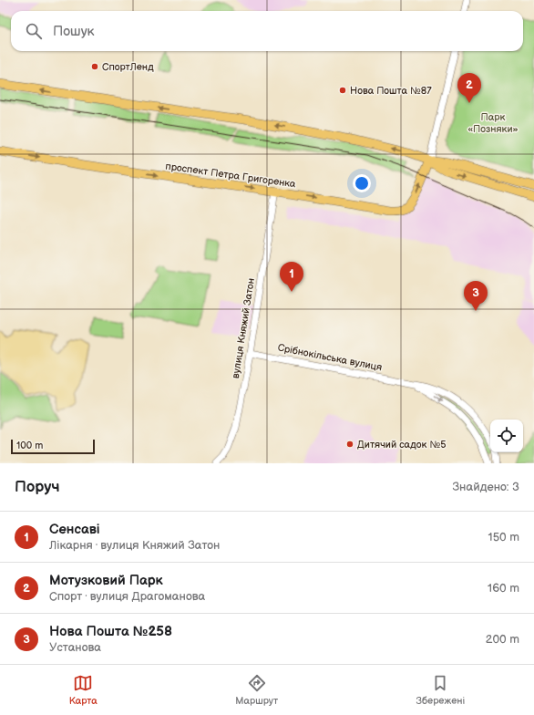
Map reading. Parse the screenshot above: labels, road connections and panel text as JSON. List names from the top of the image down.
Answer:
{
  "streets": {
    "main road": ["проспект Петра Григоренка"],
    "street": ["вулиця Княжий Затон", "Срібнокільська вулиця"]
  },
  "crossings": [
    ["проспект Петра Григоренка", "вулиця Княжий Затон"],
    ["вулиця Княжий Затон", "Срібнокільська вулиця"]
  ],
  "parks": ["Парк «Позняки»"],
  "places": ["СпортЛенд", "Нова Пошта №87", "Дитячий садок №5"],
  "scale_bar": "100 m",
  "page": {
    "search": "Пошук",
    "pins": ["2", "1", "3"],
    "scale": "100 m",
    "heading": ["Поруч", "Знайдено: 3"],
    "list": [
      {
        "mark": "1",
        "name": "Сенсаві",
        "note": "Лікарня · вулиця Княжий Затон",
        "value": "150 m"
      },
      {
        "mark": "2",
        "name": "Мотузковий Парк",
        "note": "Спорт · вулиця Драгоманова",
        "value": "160 m"
      },
      {
        "mark": "3",
        "name": "Нова Пошта №258",
        "note": "Установа",
        "value": "200 m"
      }
    ],
    "nav": ["Карта", "Маршрут", "Збережені"]
  }
}
